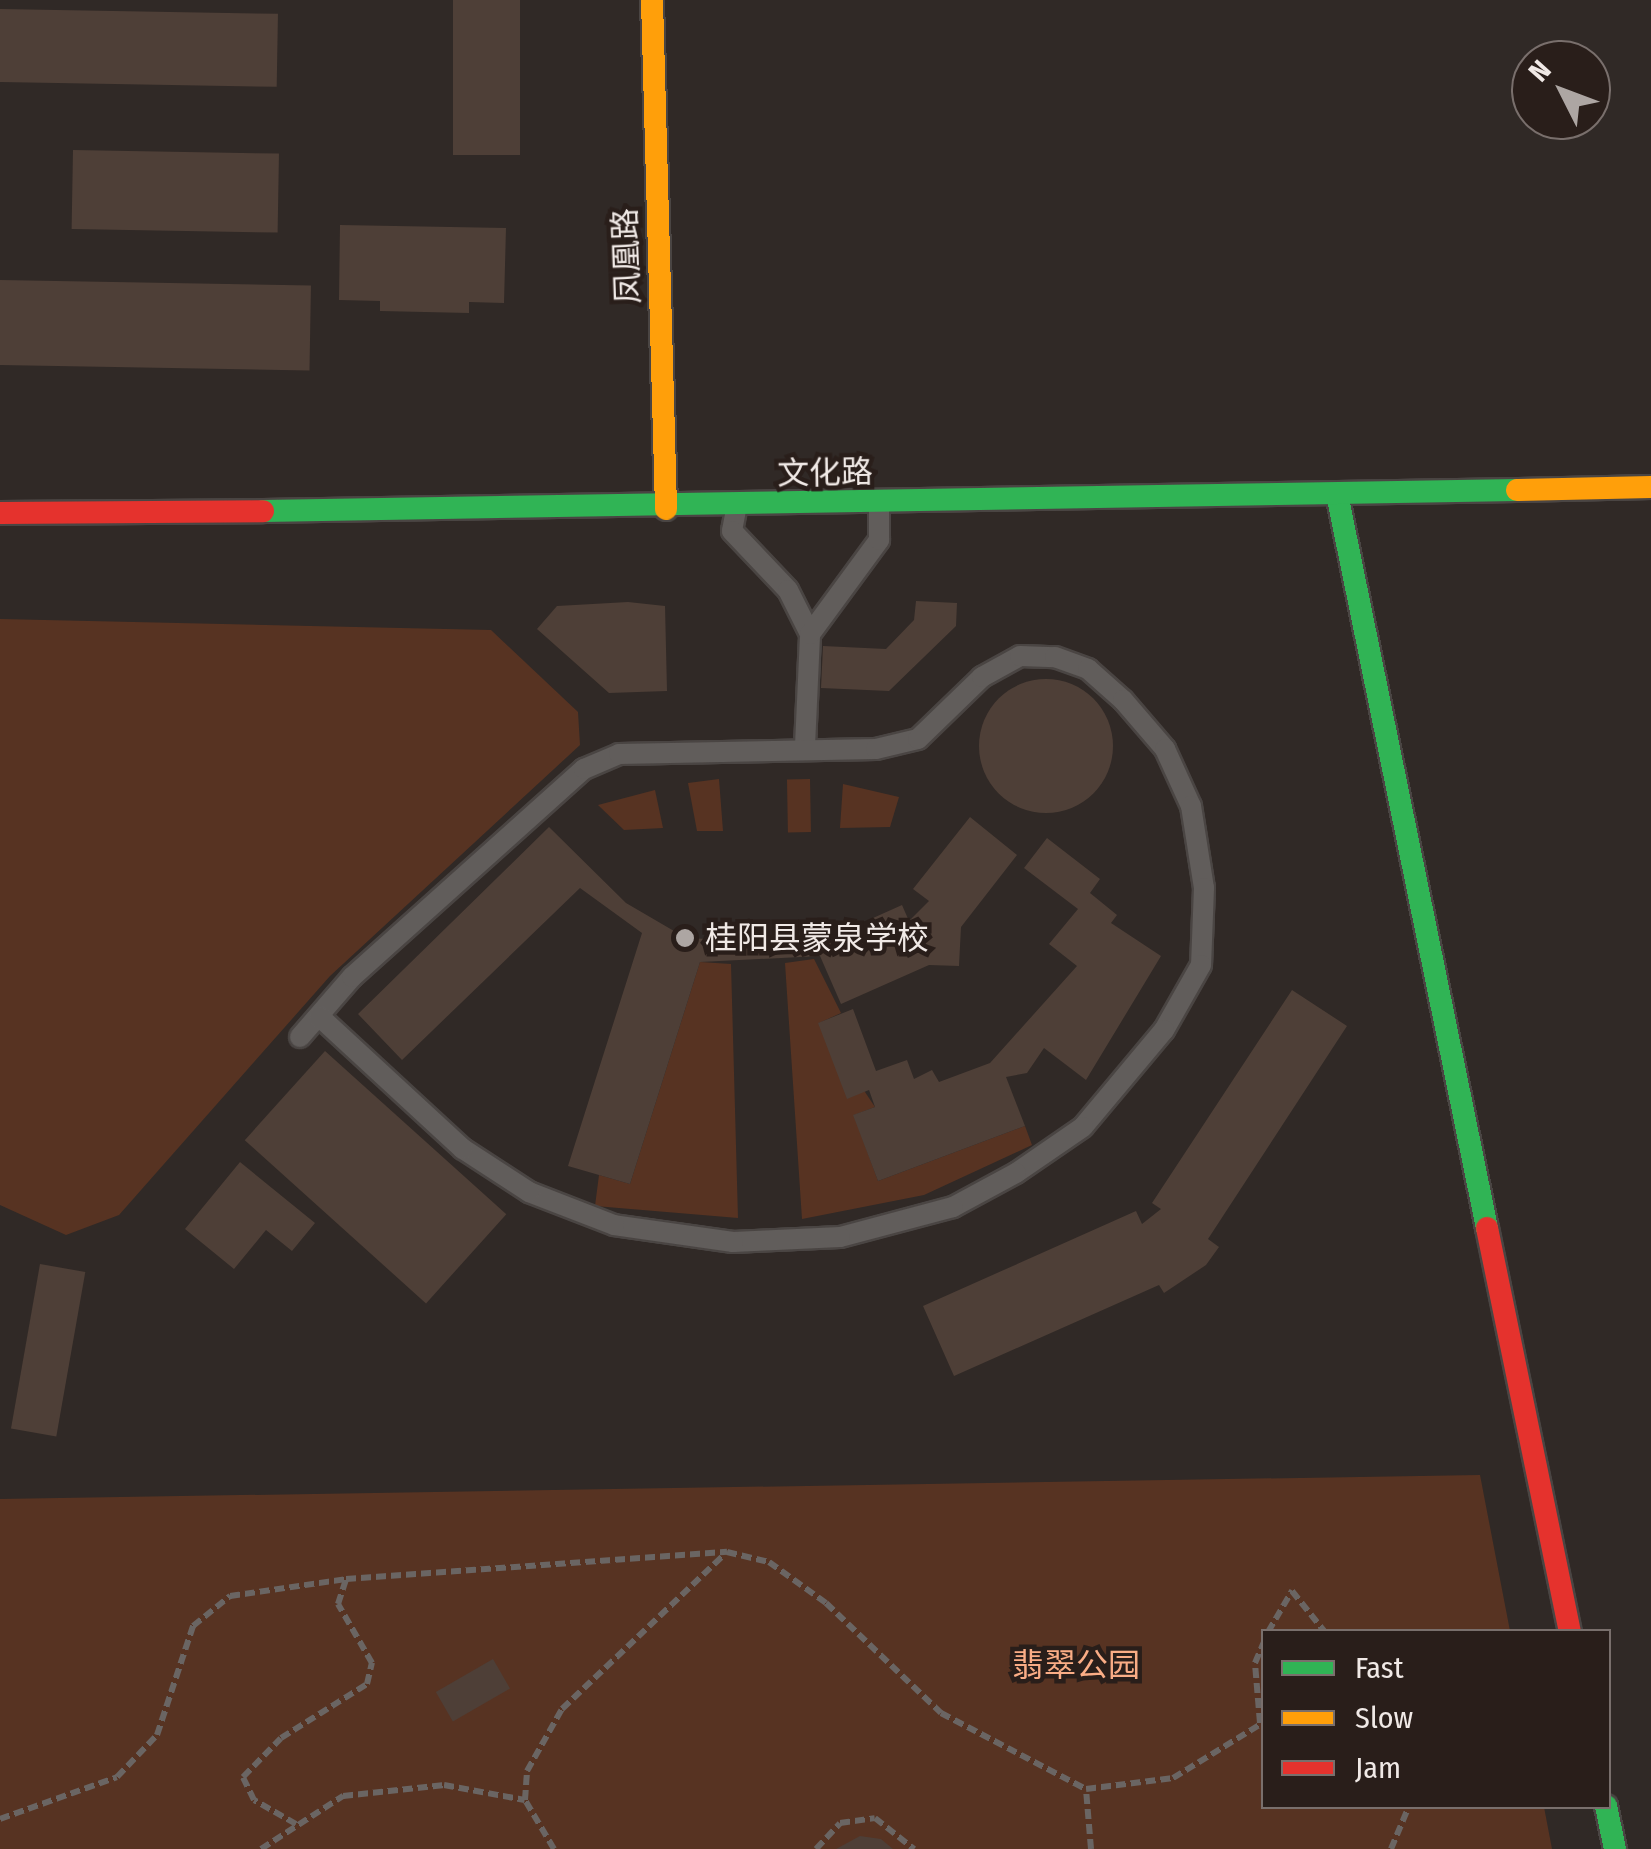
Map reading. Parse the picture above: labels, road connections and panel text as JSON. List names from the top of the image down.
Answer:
{
  "streets": {
    "street": ["凤凰路", "文化路"]
  },
  "crossings": [
    ["凤凰路", "文化路"]
  ],
  "parks": ["翡翠公园"],
  "places": ["桂阳县蒙泉学校"],
  "legend": ["Fast", "Slow", "Jam"],
  "north": "top left"
}
